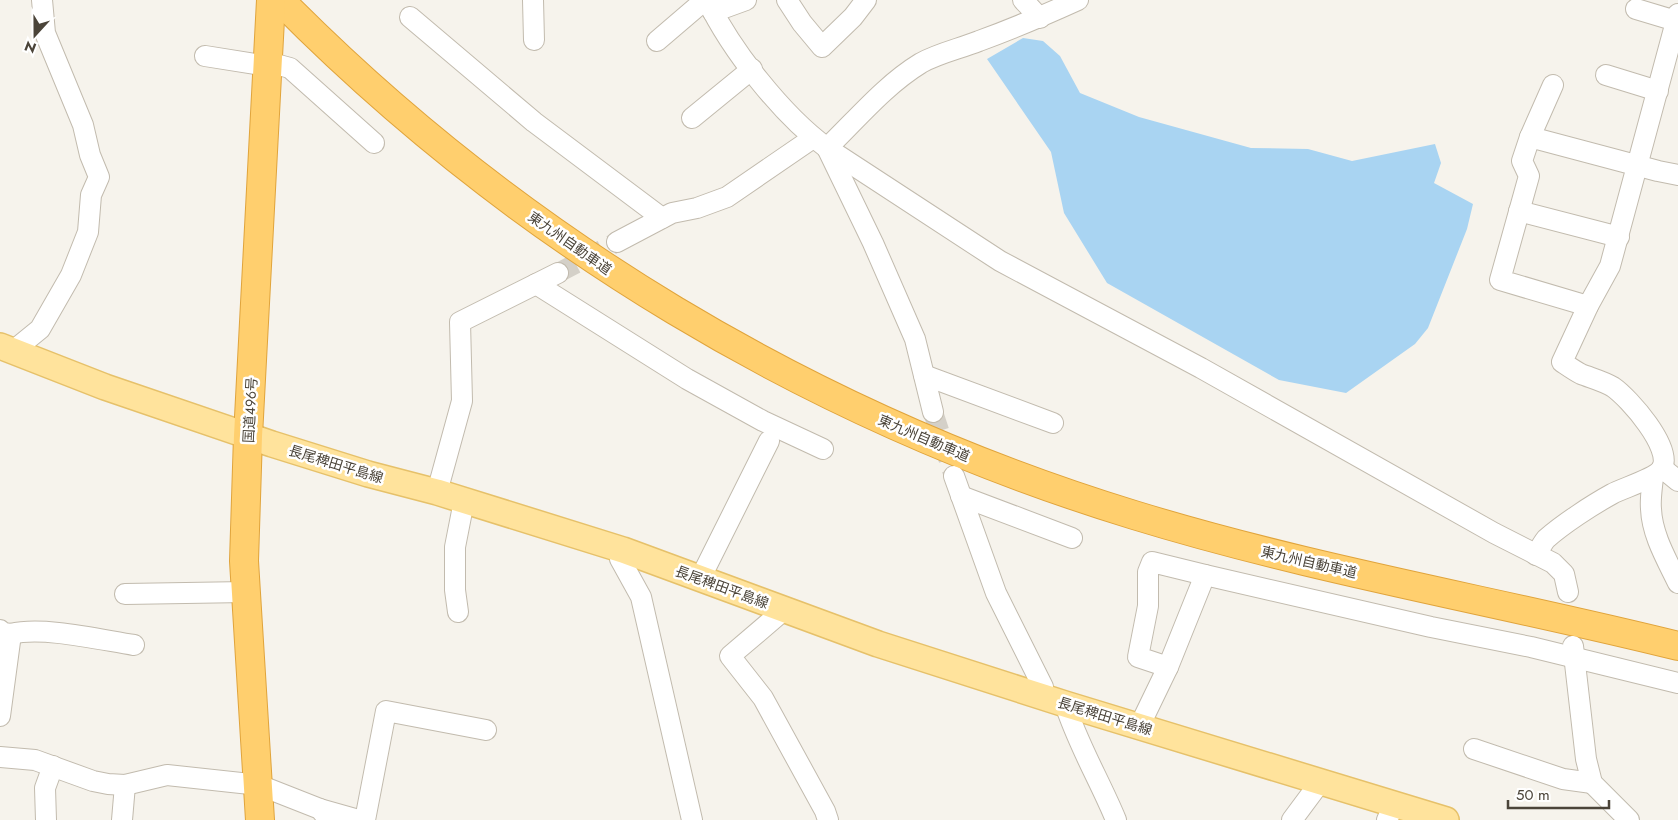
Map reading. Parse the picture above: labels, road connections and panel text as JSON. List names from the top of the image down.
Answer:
{
  "streets": {
    "highway": ["東九州自動車道", "国道496号"],
    "main road": ["長尾稗田平島線"]
  },
  "crossings": [
    ["国道496号", "長尾稗田平島線"]
  ],
  "scale_bar": "50 m",
  "north": "bottom"
}
